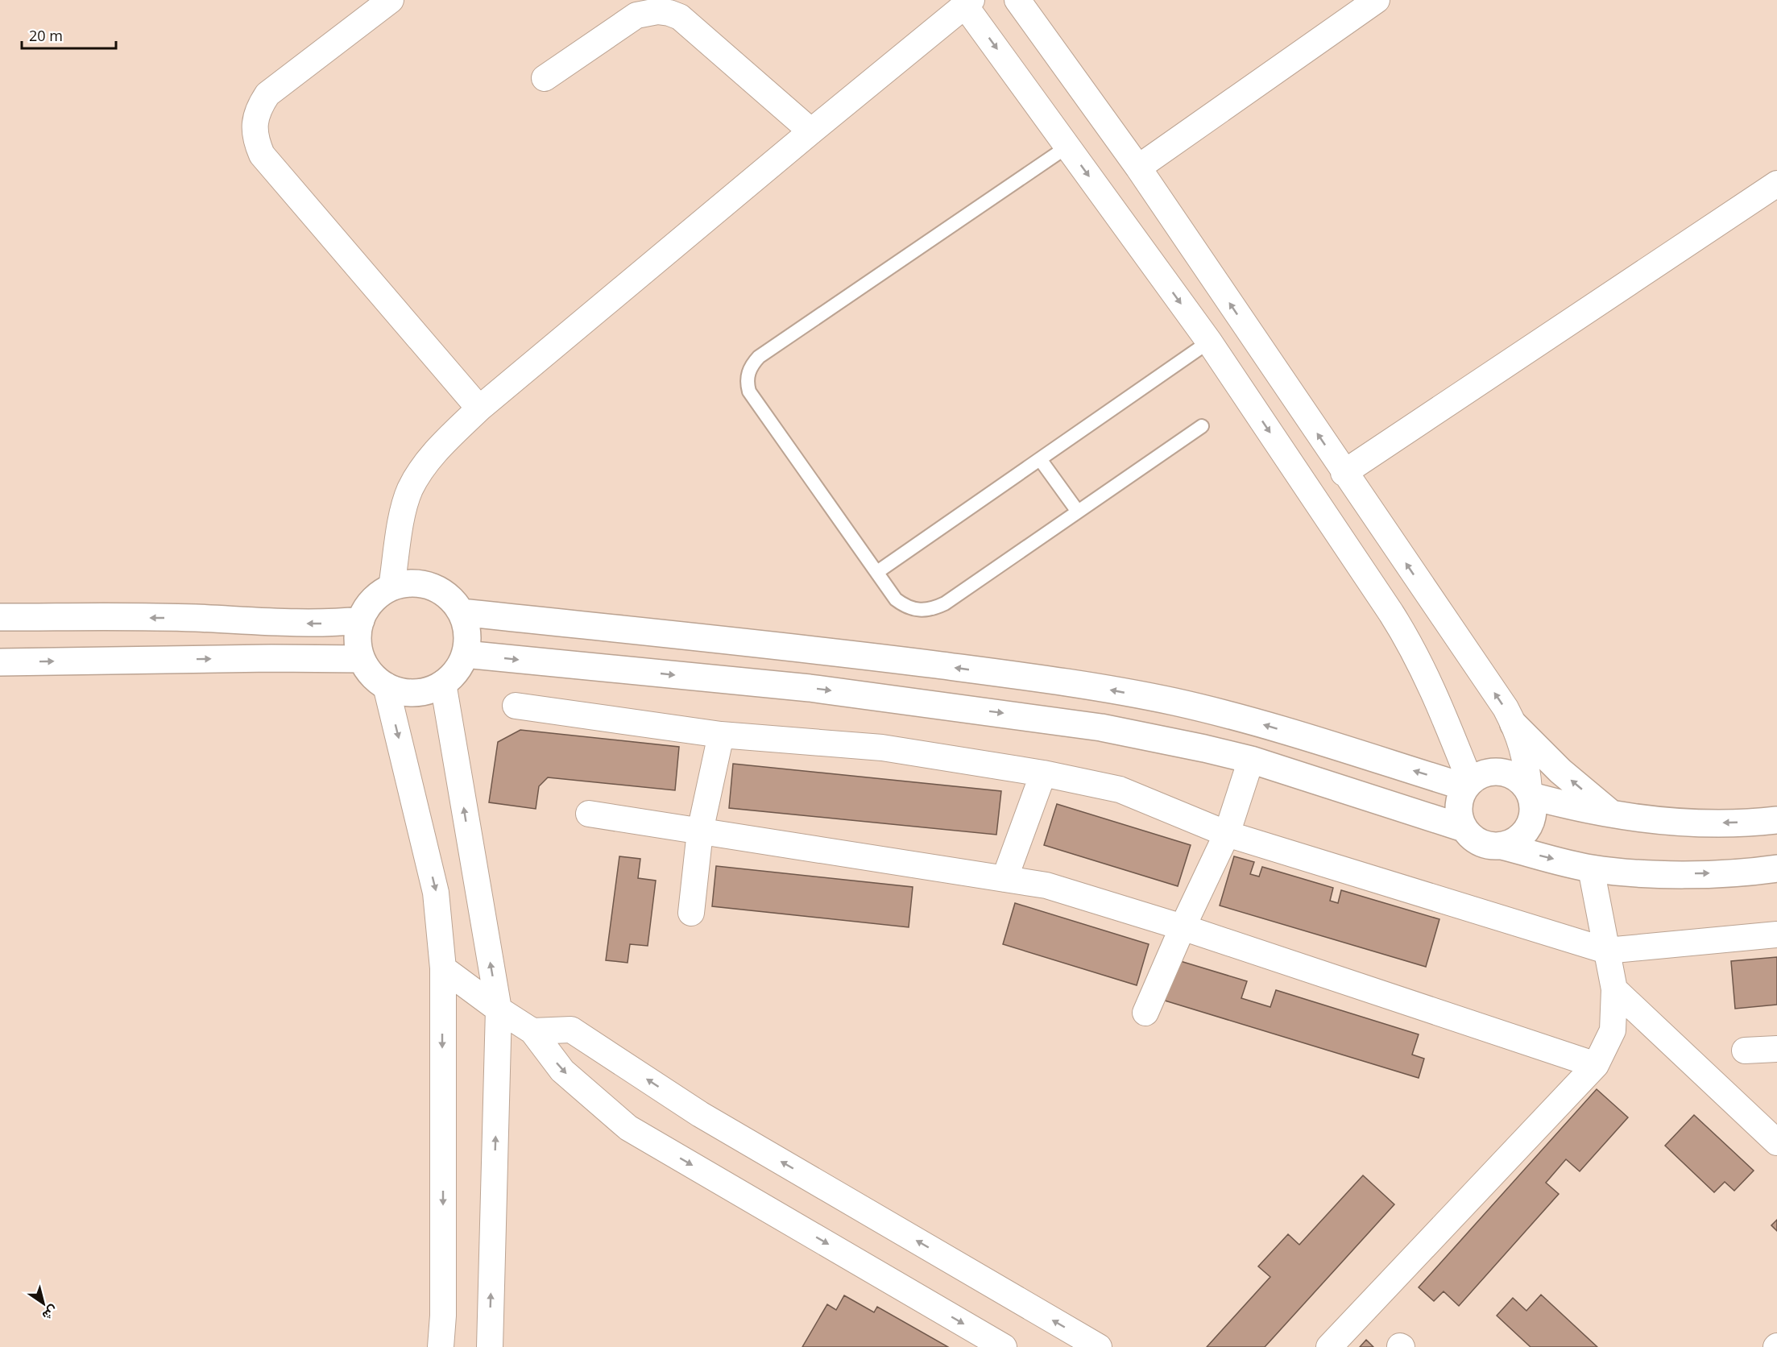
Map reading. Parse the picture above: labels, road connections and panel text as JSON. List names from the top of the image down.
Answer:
{
  "scale_bar": "20 m",
  "north": "bottom right"
}
